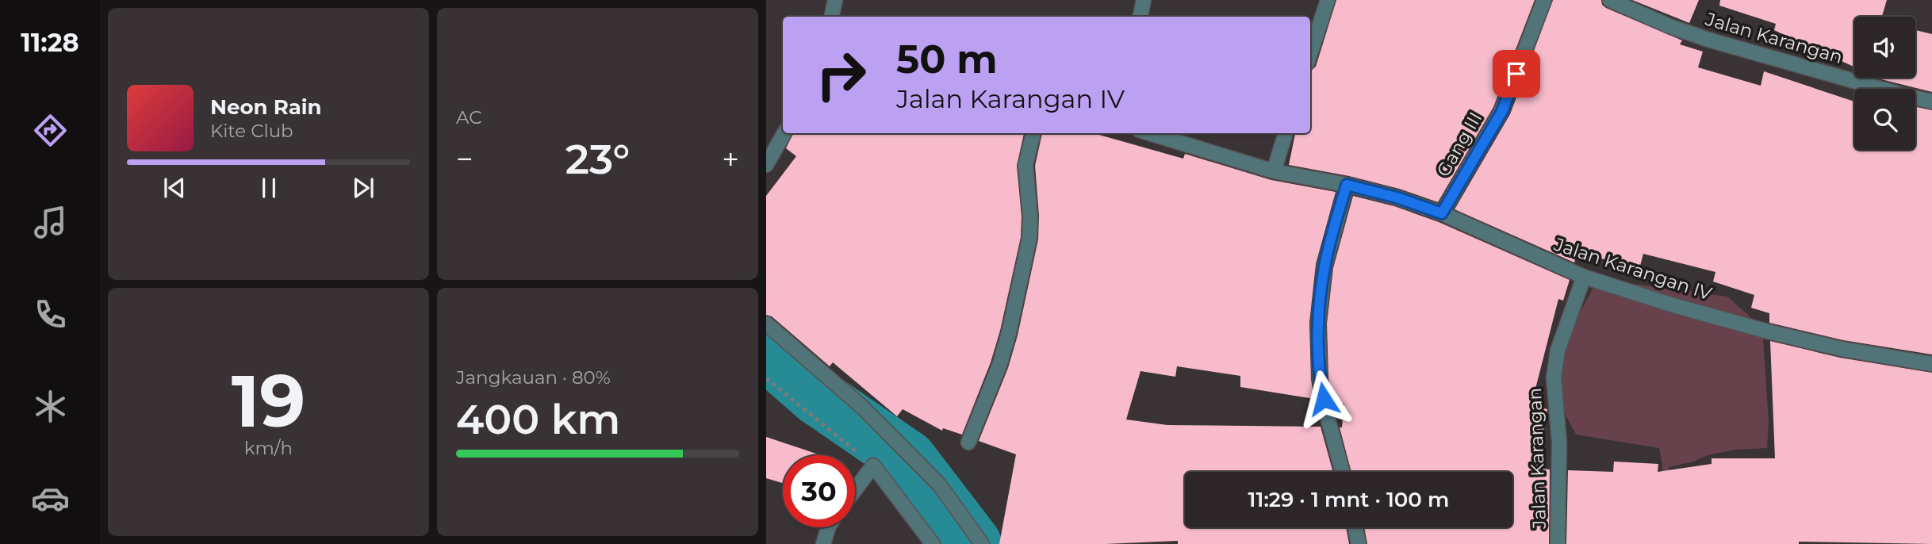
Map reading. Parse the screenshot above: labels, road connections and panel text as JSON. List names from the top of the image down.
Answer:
{
  "streets": {
    "street": ["Jalan Karangan", "Gang III", "Jalan Karangan IV"]
  },
  "crossings": [
    ["Jalan Karangan", "Jalan Karangan IV"],
    ["Gang III", "Jalan Karangan IV"]
  ],
  "page": {
    "tabs": "11:28",
    "tile": [
      "AC",
      ["19", "km/h"],
      ["Jangkauan · 80%", "400 km"]
    ],
    "turn": ["50 m", "Jalan Karangan IV"],
    "song": ["Neon Rain", "Kite Club"],
    "heat": ["−", "23°", "+"],
    "limit": "30",
    "trip": "11:29 · 1 mnt · 100 m"
  }
}
